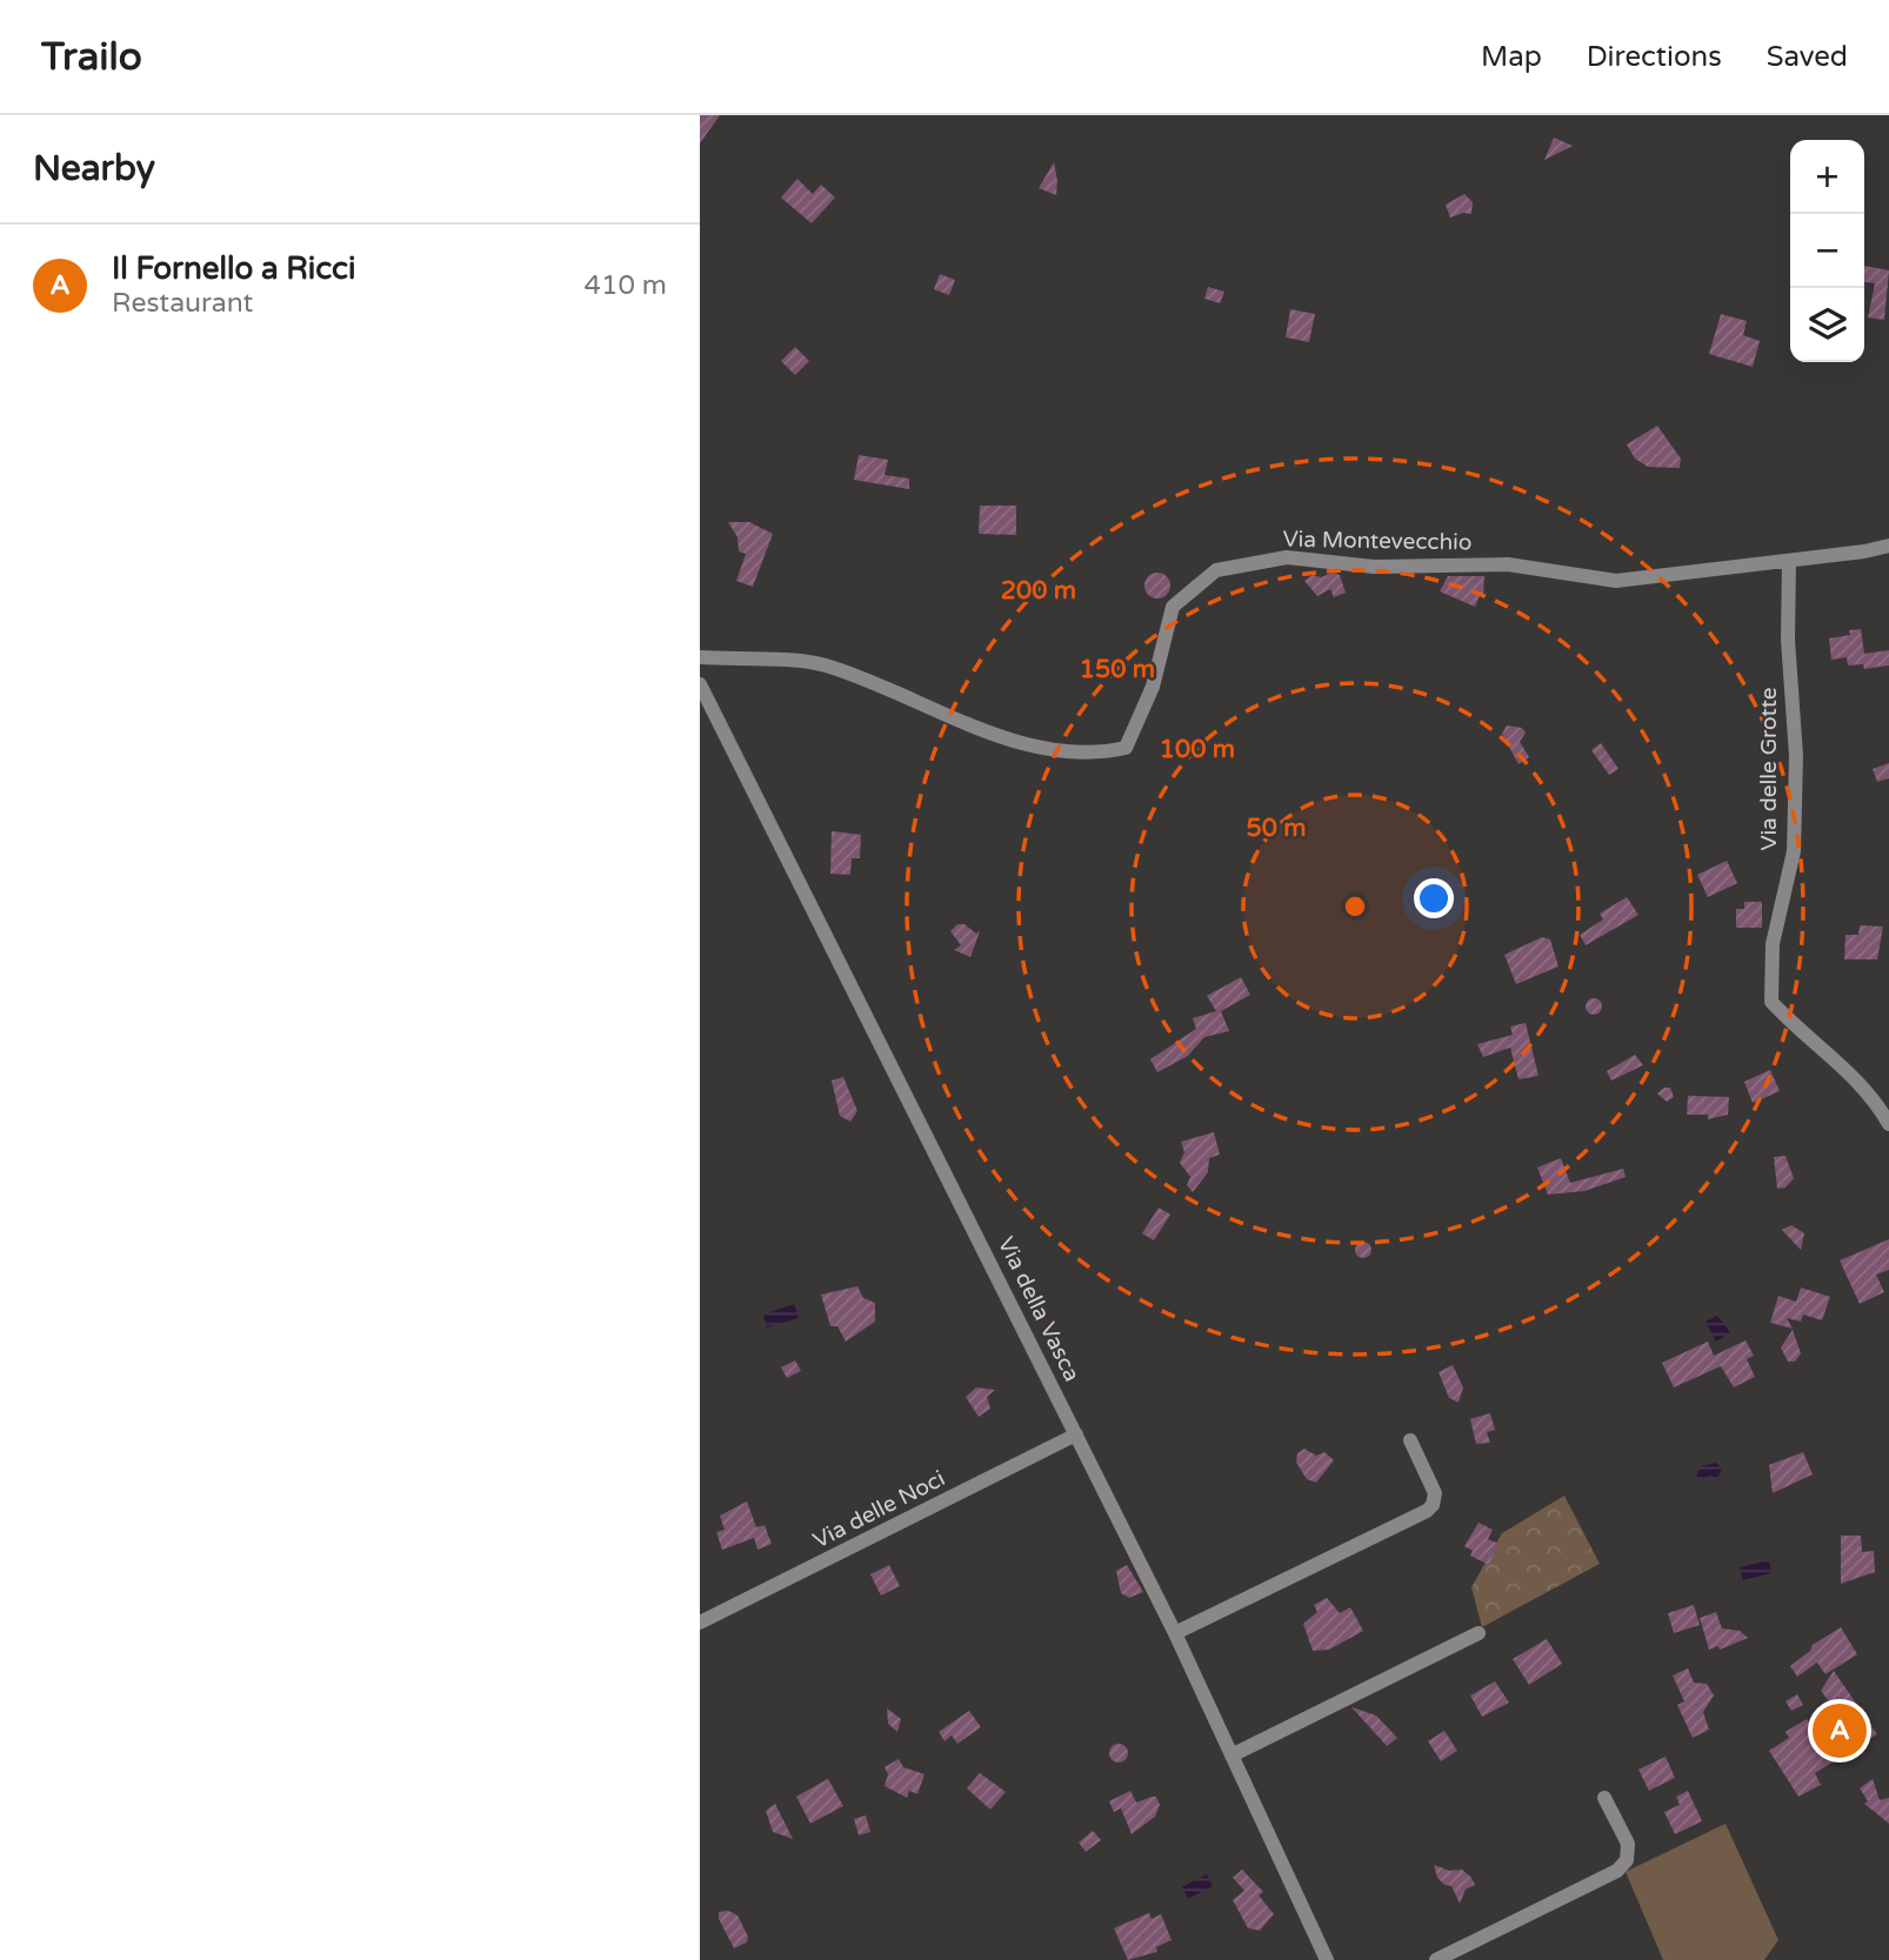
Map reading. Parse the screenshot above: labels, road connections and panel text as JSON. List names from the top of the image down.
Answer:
{
  "streets": {
    "street": [
      "Via Montevecchio",
      "Via delle Grotte",
      "Via della Vasca",
      "Via delle Noci"
    ]
  },
  "crossings": [
    ["Via Montevecchio", "Via delle Grotte"],
    ["Via della Vasca", "Via delle Noci"]
  ],
  "page": {
    "header": "Trailo",
    "nav": ["Map", "Directions", "Saved"],
    "heading": "Nearby",
    "map_buttons": ["+", "−"],
    "list": [
      {
        "mark": "A",
        "name": "Il Fornello a Ricci",
        "note": "Restaurant",
        "value": "410 m"
      }
    ],
    "pins": "A"
  },
  "rings": [
    "200 m",
    "150 m",
    "100 m",
    "50 m"
  ]
}
